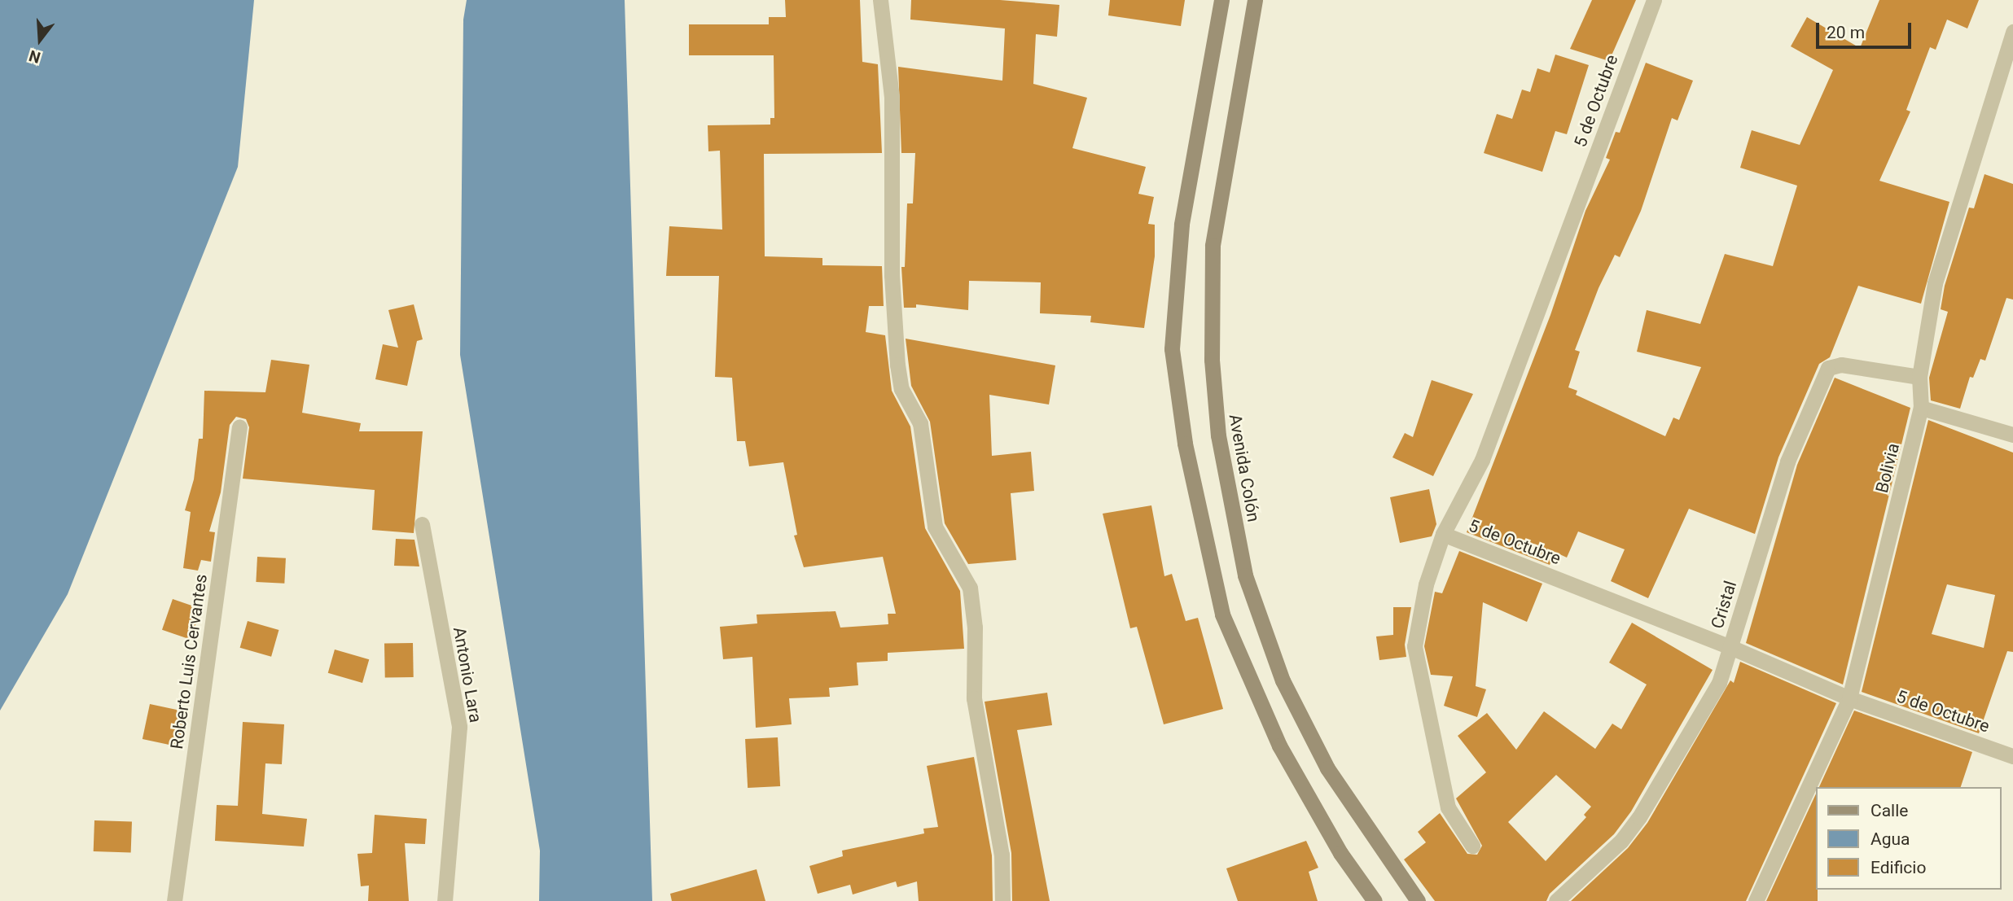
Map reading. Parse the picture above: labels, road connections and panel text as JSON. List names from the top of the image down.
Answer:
{
  "streets": {
    "main road": ["Avenida Colón"],
    "street": [
      "5 de Octubre",
      "Bolivia",
      "Cristal",
      "Roberto Luis Cervantes",
      "Antonio Lara"
    ]
  },
  "crossings": [
    ["5 de Octubre", "Bolivia"],
    ["5 de Octubre", "Cristal"],
    ["Bolivia", "Cristal"]
  ],
  "legend": ["Calle", "Agua", "Edificio"],
  "scale_bar": "20 m",
  "north": "bottom"
}
